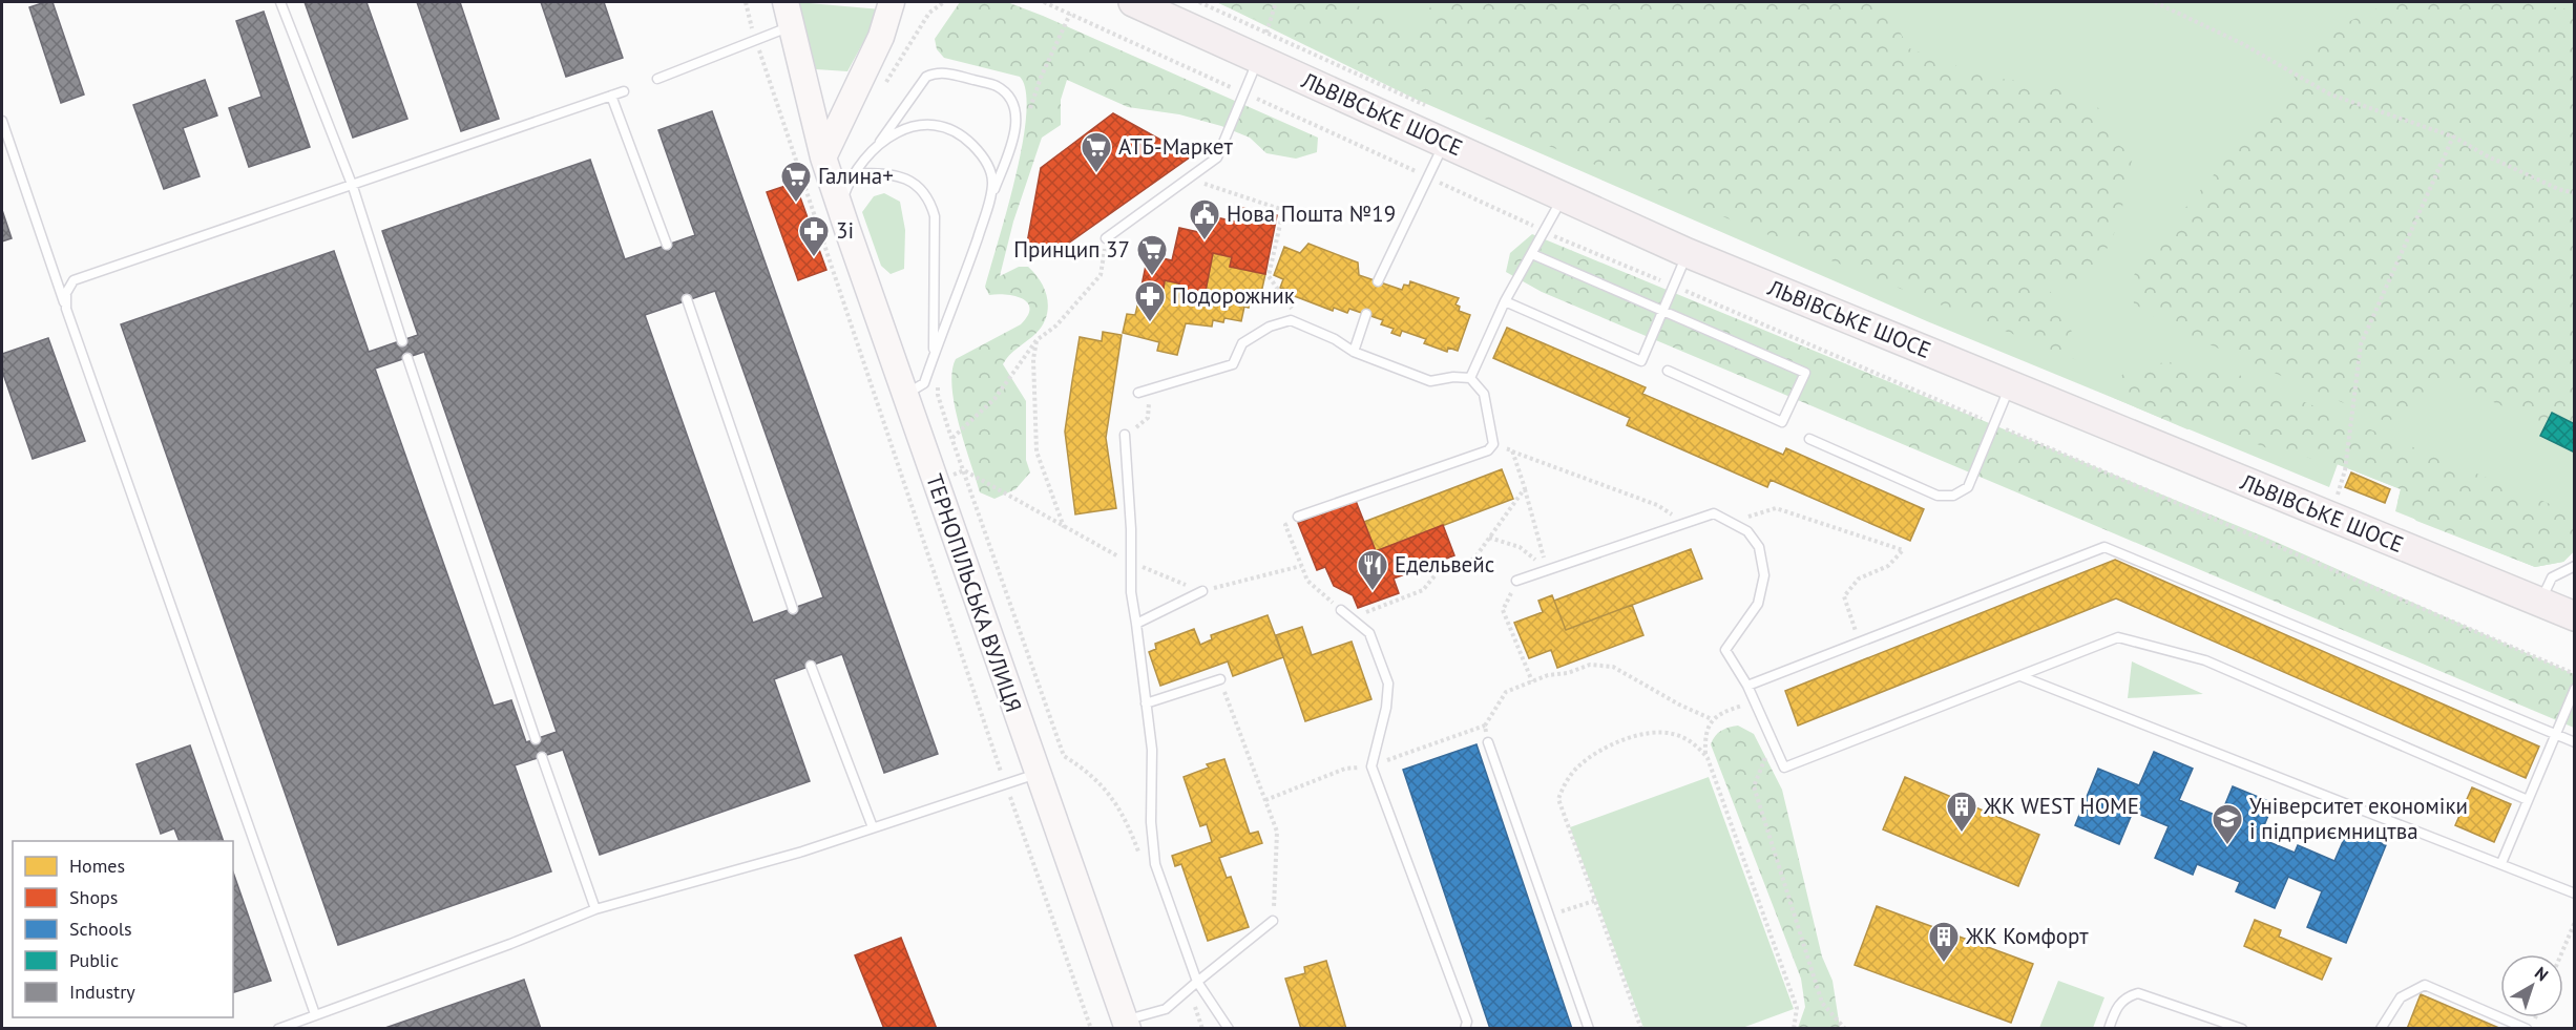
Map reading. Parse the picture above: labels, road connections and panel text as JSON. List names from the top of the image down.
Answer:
{
  "streets": {
    "main road": ["ЛЬВІВСЬКЕ ШОСЕ", "ТЕРНОПІЛЬСЬКА ВУЛИЦЯ"]
  },
  "places": {
    "supermarket": ["АТБ-Маркет", "Галина+", "Принцип 37"],
    "public building": ["Нова Пошта №19"],
    "pharmacy": ["3і", "Подорожник"],
    "restaurant": ["Едельвейс"],
    "building": ["ЖК WEST HOME", "ЖК Комфорт"],
    "school or university": ["Університет економіки і підприємництва"]
  },
  "legend": [
    "Homes",
    "Shops",
    "Schools",
    "Public",
    "Industry"
  ],
  "north": "top right"
}
